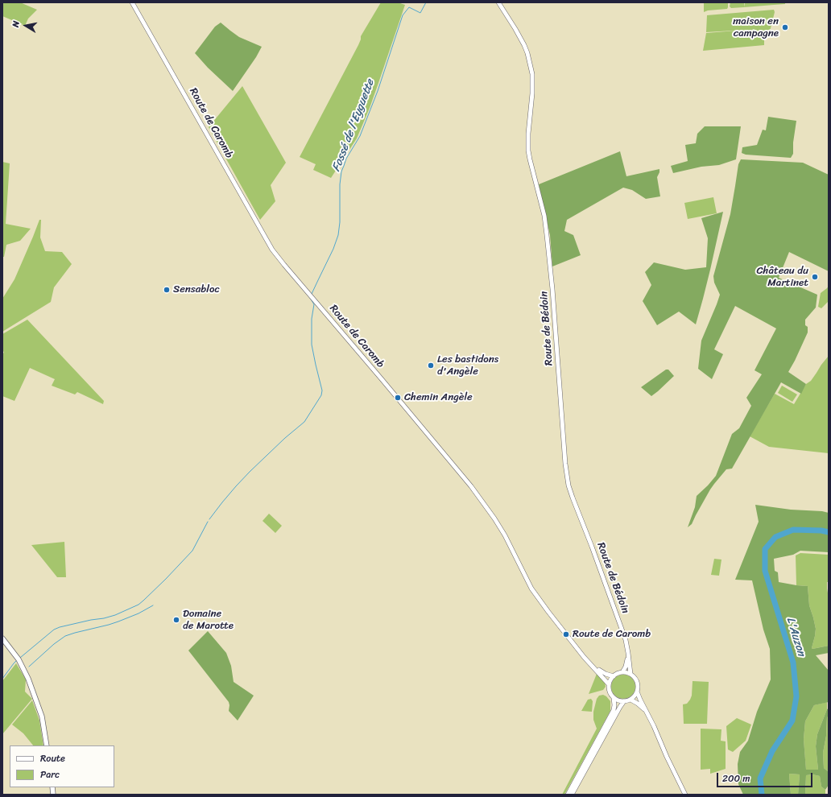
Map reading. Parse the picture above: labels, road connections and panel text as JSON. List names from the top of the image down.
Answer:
{
  "streets": {
    "main road": ["Route de Caromb", "Route de Bédoin"]
  },
  "water": ["Fossé de l'Eyguette", "L'Auzon"],
  "places": [
    "maison en campagne",
    "Château du Martinet",
    "Sensabloc",
    "Les bastidons d'Angèle",
    "Chemin Angèle",
    "Domaine de Marotte",
    "Route de Caromb"
  ],
  "legend": ["Route", "Parc"],
  "scale_bar": "200 m",
  "north": "left"
}
